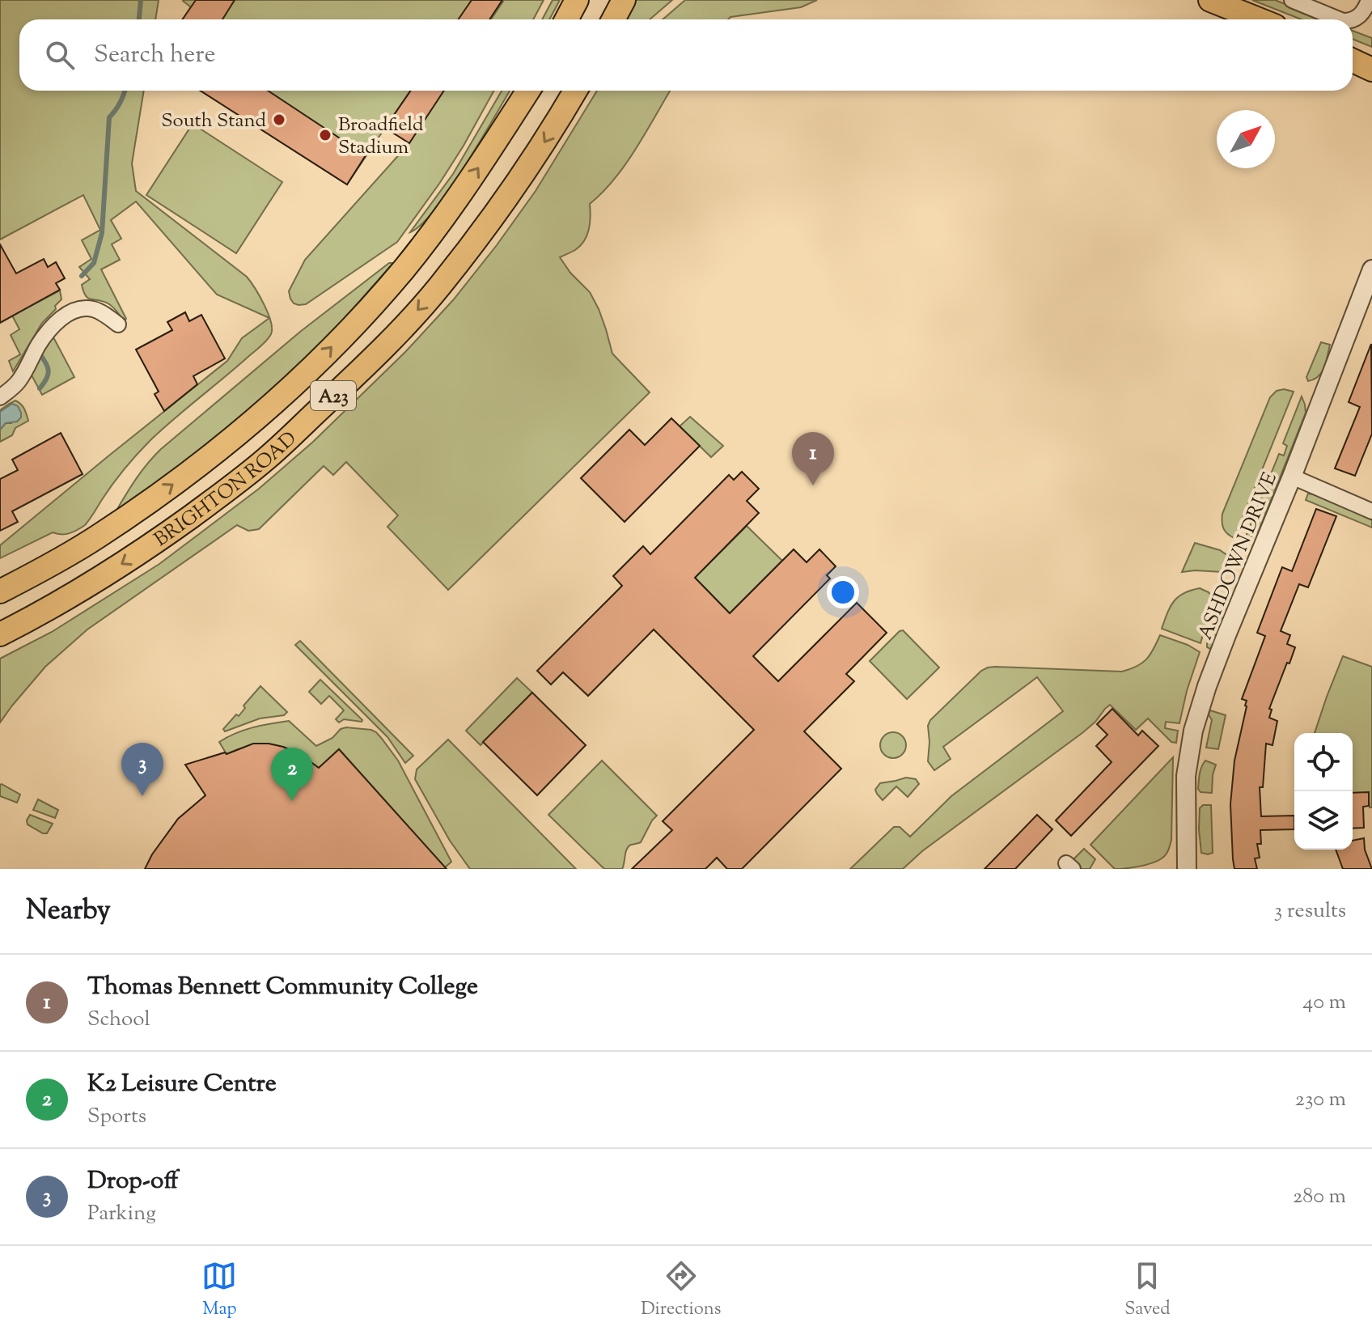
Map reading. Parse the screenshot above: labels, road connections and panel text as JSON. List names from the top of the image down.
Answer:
{
  "streets": {
    "main road": ["A23", "BRIGHTON ROAD"],
    "street": ["ASHDOWN DRIVE"]
  },
  "places": ["South Stand", "Broadfield Stadium"],
  "north": "top right",
  "page": {
    "search": "Search here",
    "pins": ["1", "3", "2"],
    "heading": ["Nearby", "3 results"],
    "list": [
      {
        "mark": "1",
        "name": "Thomas Bennett Community College",
        "note": "School",
        "value": "40 m"
      },
      {
        "mark": "2",
        "name": "K2 Leisure Centre",
        "note": "Sports",
        "value": "230 m"
      },
      {
        "mark": "3",
        "name": "Drop-off",
        "note": "Parking",
        "value": "280 m"
      }
    ],
    "nav": ["Map", "Directions", "Saved"]
  }
}
